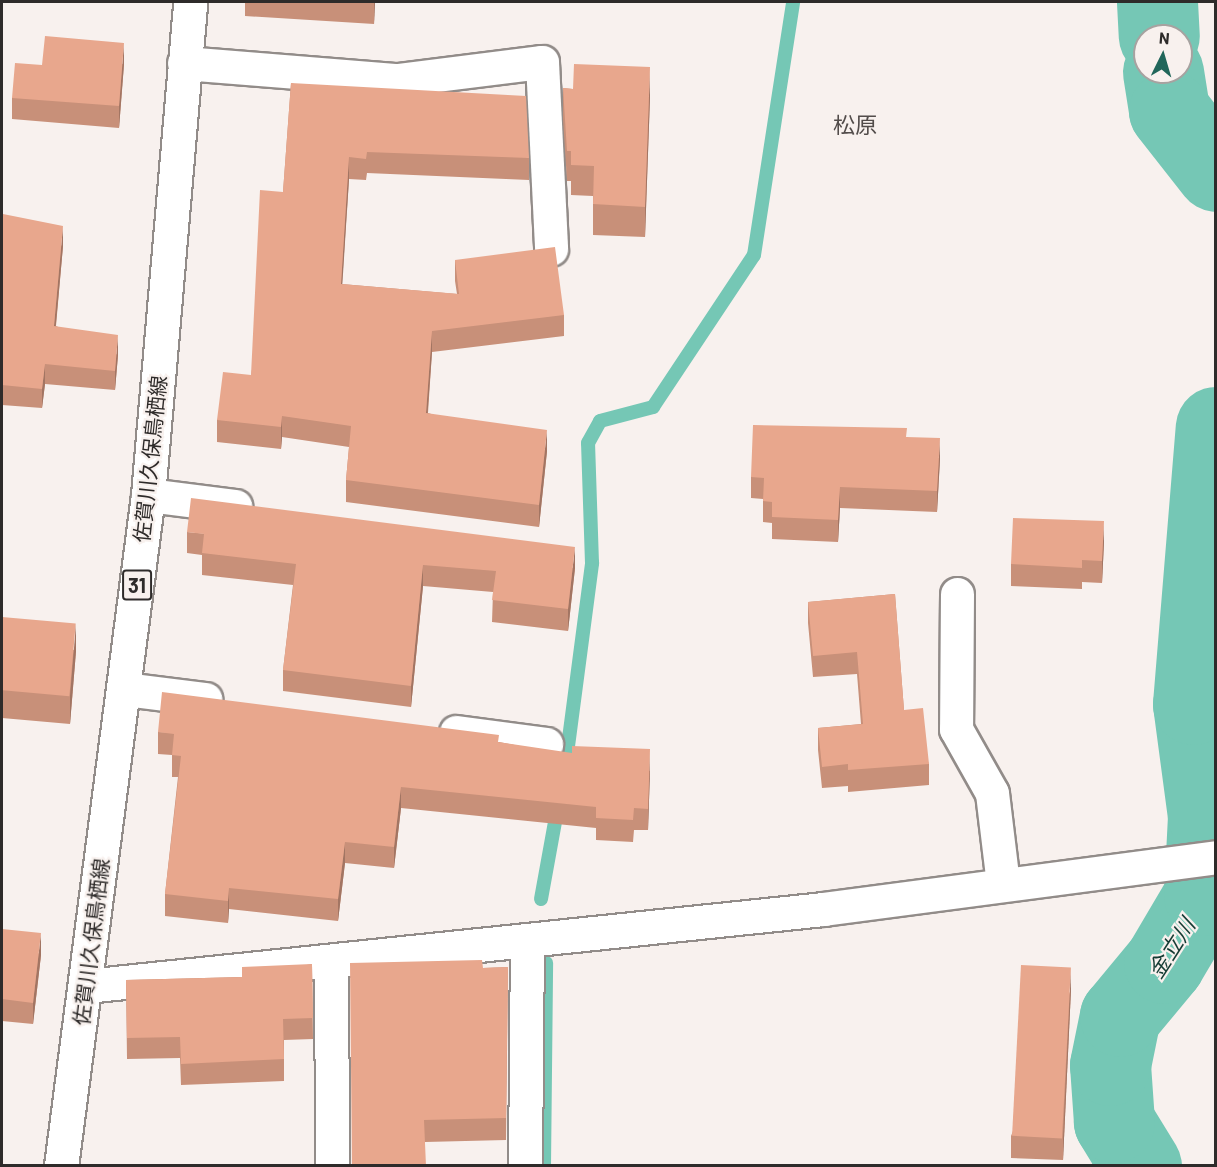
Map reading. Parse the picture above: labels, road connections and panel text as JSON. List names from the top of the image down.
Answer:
{
  "streets": {
    "street": ["佐賀川久保鳥栖線", "31"]
  },
  "districts": ["松原"],
  "water": ["金立川"],
  "north": "top"
}
